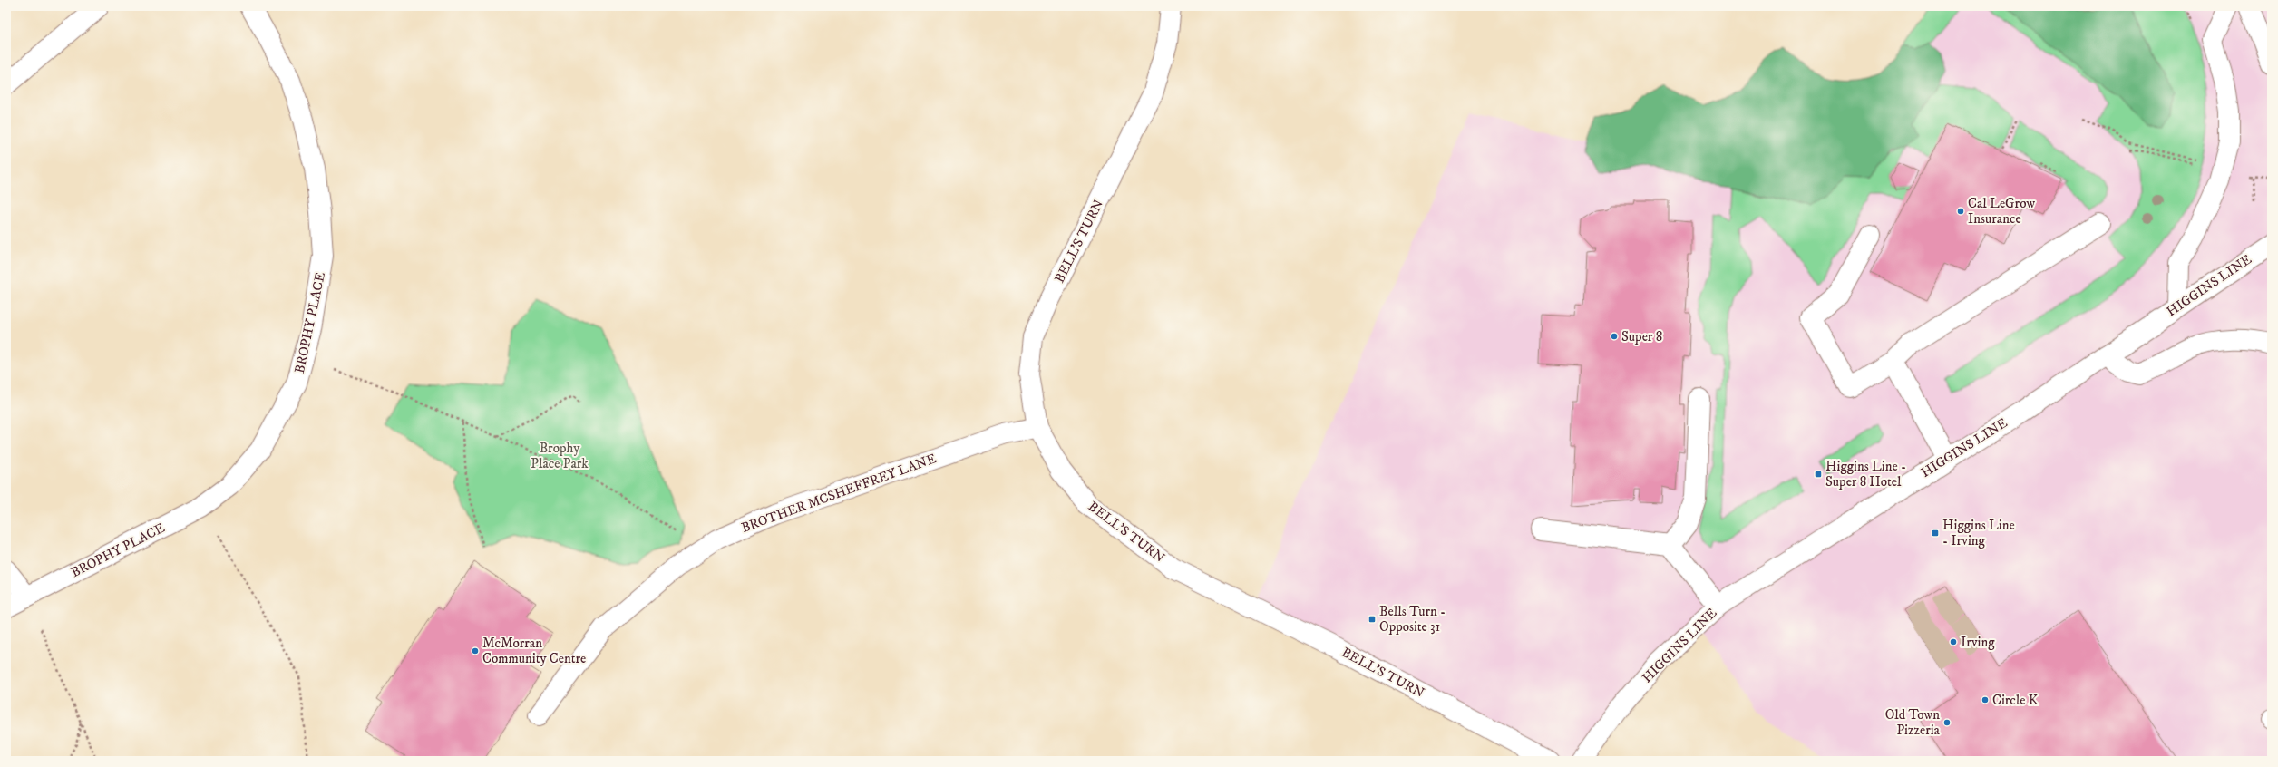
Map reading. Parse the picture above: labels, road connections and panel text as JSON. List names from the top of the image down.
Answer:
{
  "streets": {
    "street": [
      "BELL'S TURN",
      "HIGGINS LINE",
      "BROPHY PLACE",
      "BROTHER MCSHEFFREY LANE"
    ]
  },
  "crossings": [
    ["BELL'S TURN", "BROTHER MCSHEFFREY LANE"]
  ],
  "parks": ["Brophy Place Park"],
  "places": {
    "other": [
      "Cal LeGrow Insurance",
      "Super 8",
      "Irving",
      "McMorran Community Centre",
      "Circle K",
      "Old Town Pizzeria"
    ],
    "transit": ["Higgins Line - Super 8 Hotel", "Higgins Line - Irving", "Bells Turn - Opposite 31"]
  }
}
